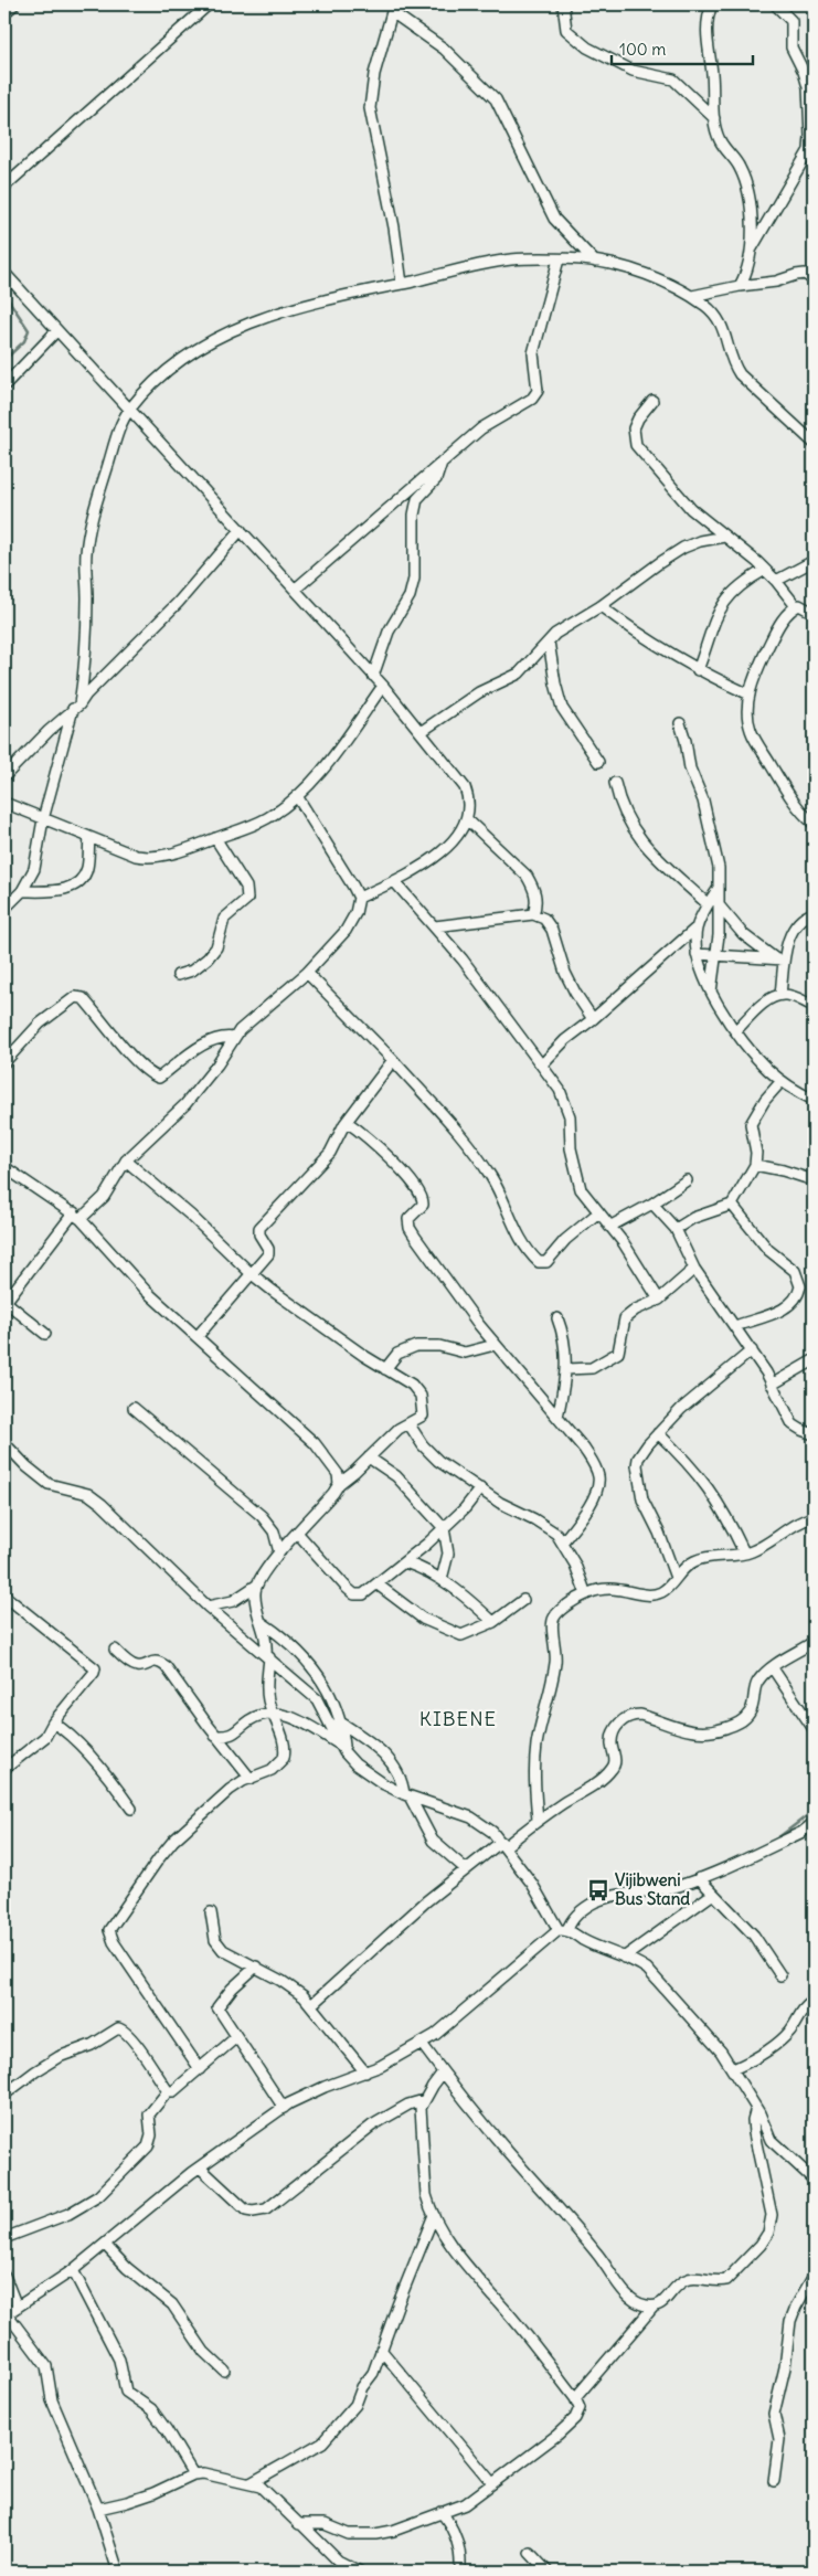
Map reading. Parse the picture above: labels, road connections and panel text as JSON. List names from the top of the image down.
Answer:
{
  "districts": ["KIBENE"],
  "places": {
    "bus stop": ["Vijibweni Bus Stand"]
  },
  "scale_bar": "100 m"
}
